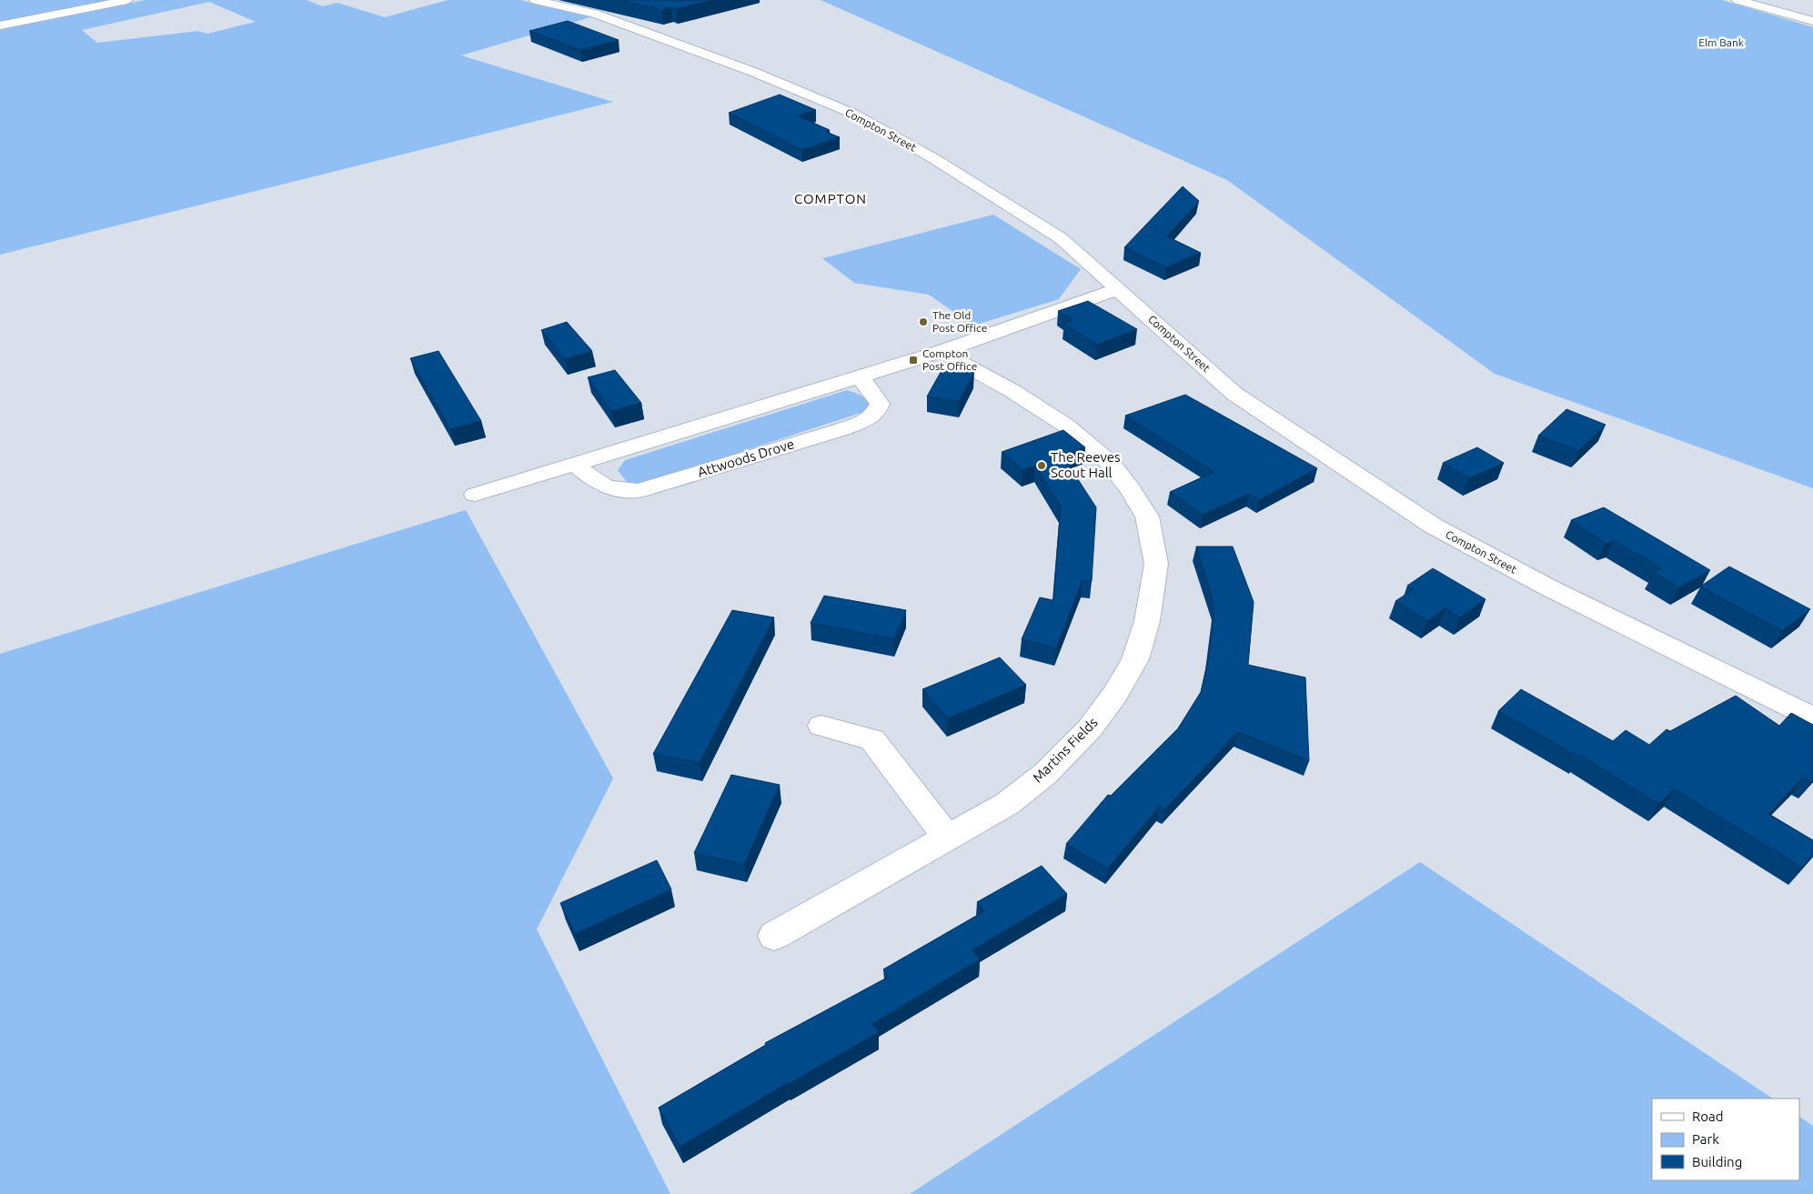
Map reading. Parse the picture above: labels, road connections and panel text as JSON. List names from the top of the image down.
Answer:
{
  "streets": {
    "street": ["Compton Street", "Attwoods Drove", "Martins Fields"]
  },
  "districts": ["COMPTON"],
  "parks": ["Elm Bank"],
  "places": {
    "other": ["The Old Post Office", "The Reeves Scout Hall"],
    "transit": ["Compton Post Office"]
  },
  "legend": ["Road", "Park", "Building"]
}
